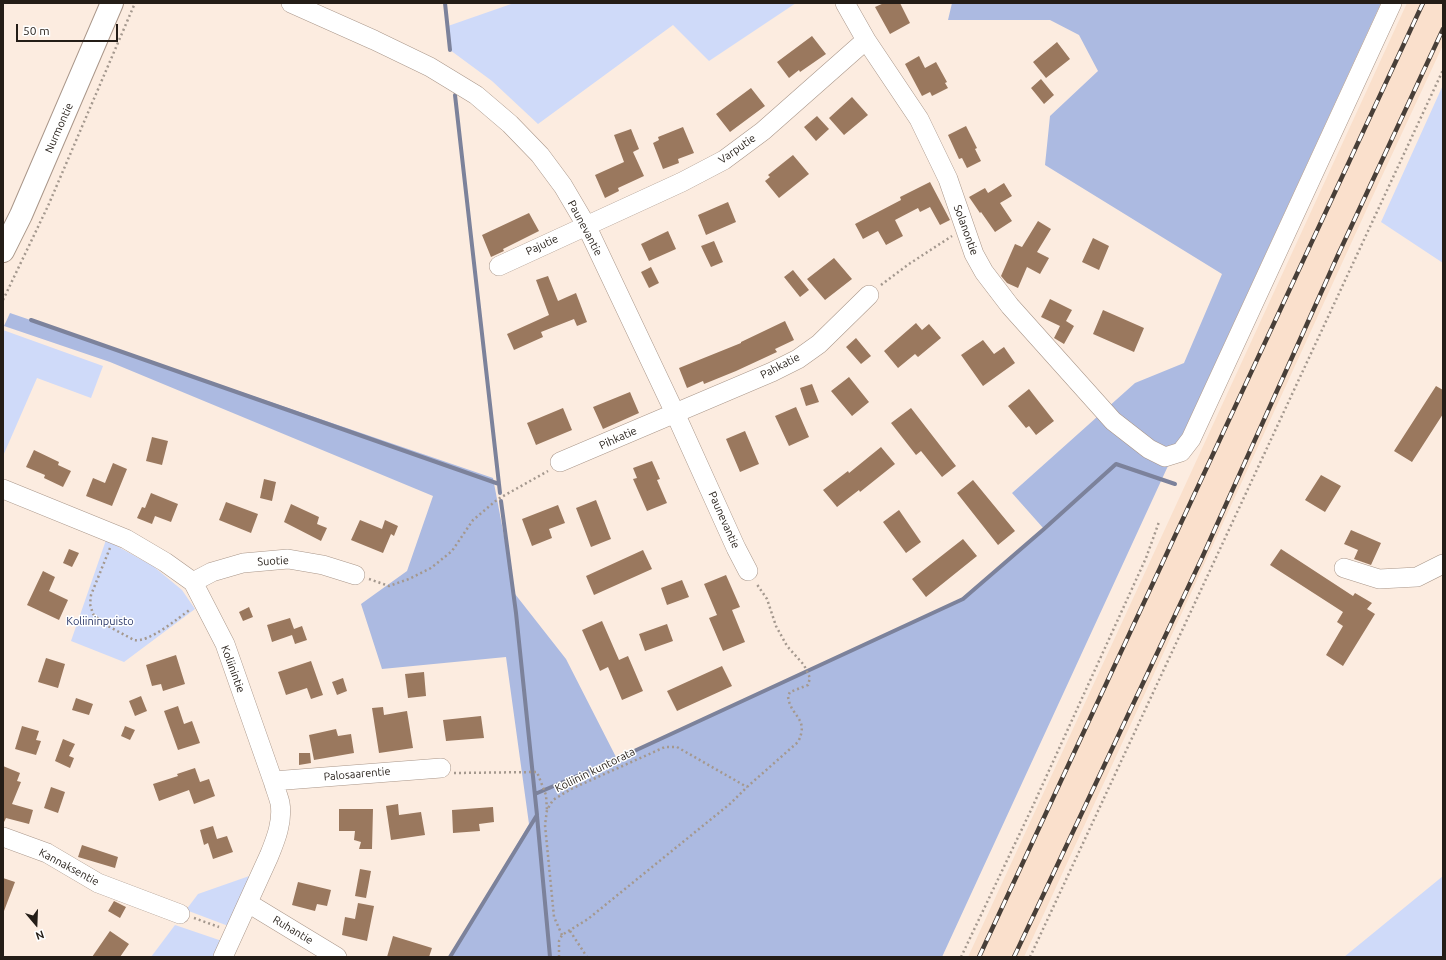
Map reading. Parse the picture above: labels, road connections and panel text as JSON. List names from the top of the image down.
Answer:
{
  "streets": {
    "main road": ["Nurmontie"],
    "street": [
      "Varputie",
      "Paunevantie",
      "Solanontie",
      "Pajutie",
      "Pahkatie",
      "Pihkatie",
      "Suotie",
      "Koliinintie",
      "Palosaarentie",
      "Kannaksentie",
      "Ruhantie"
    ],
    "path": ["Koliinin kuntorata"]
  },
  "crossings": [
    ["Varputie", "Paunevantie"],
    ["Varputie", "Solanontie"],
    ["Varputie", "Pajutie"],
    ["Paunevantie", "Pajutie"],
    ["Paunevantie", "Pahkatie"],
    ["Paunevantie", "Pihkatie"],
    ["Pahkatie", "Pihkatie"],
    ["Suotie", "Koliinintie"],
    ["Koliinintie", "Palosaarentie"],
    ["Koliinintie", "Ruhantie"]
  ],
  "parks": ["Koliininpuisto"],
  "scale_bar": "50 m",
  "north": "bottom"
}
